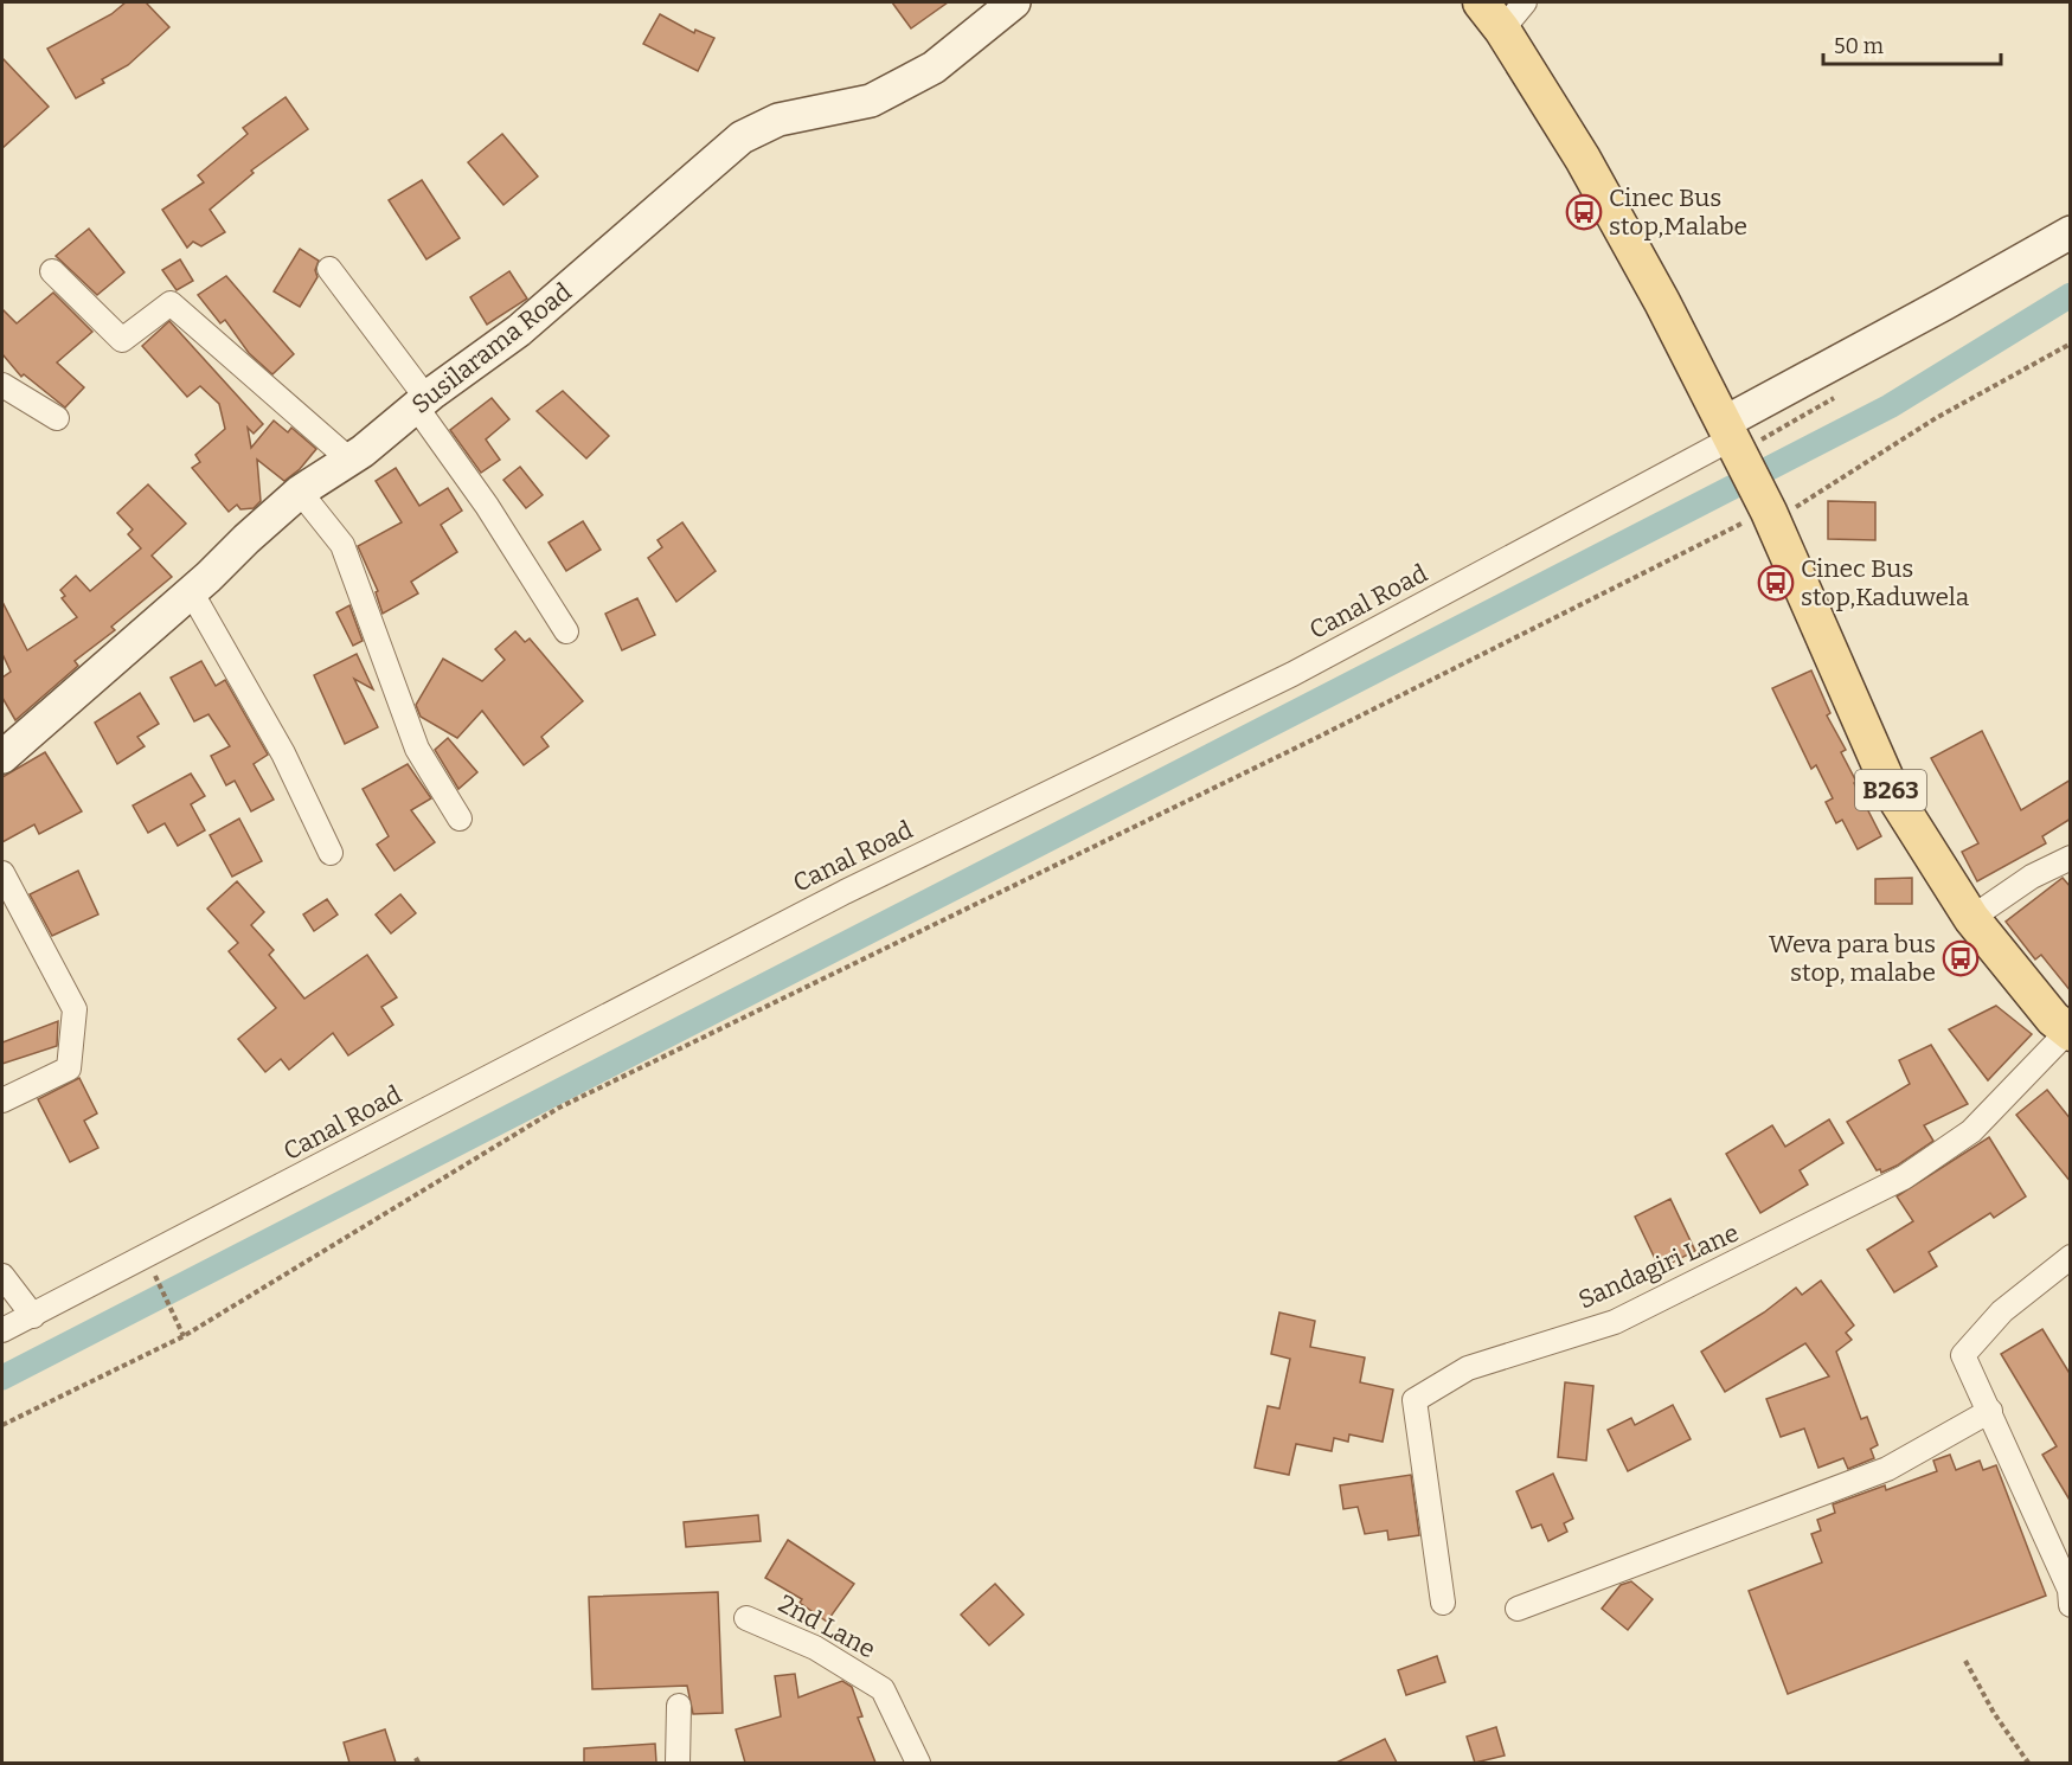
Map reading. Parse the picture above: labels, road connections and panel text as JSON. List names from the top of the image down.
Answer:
{
  "streets": {
    "main road": ["B263"],
    "street": [
      "Susilarama Road",
      "Canal Road",
      "Sandagiri Lane",
      "2nd Lane"
    ]
  },
  "crossings": [
    ["Canal Road", "B263"],
    ["B263", "Sandagiri Lane"]
  ],
  "places": {
    "bus stop": ["Cinec Bus stop,Malabe", "Cinec Bus stop,Kaduwela", "Weva para bus stop, malabe"]
  },
  "scale_bar": "50 m"
}
